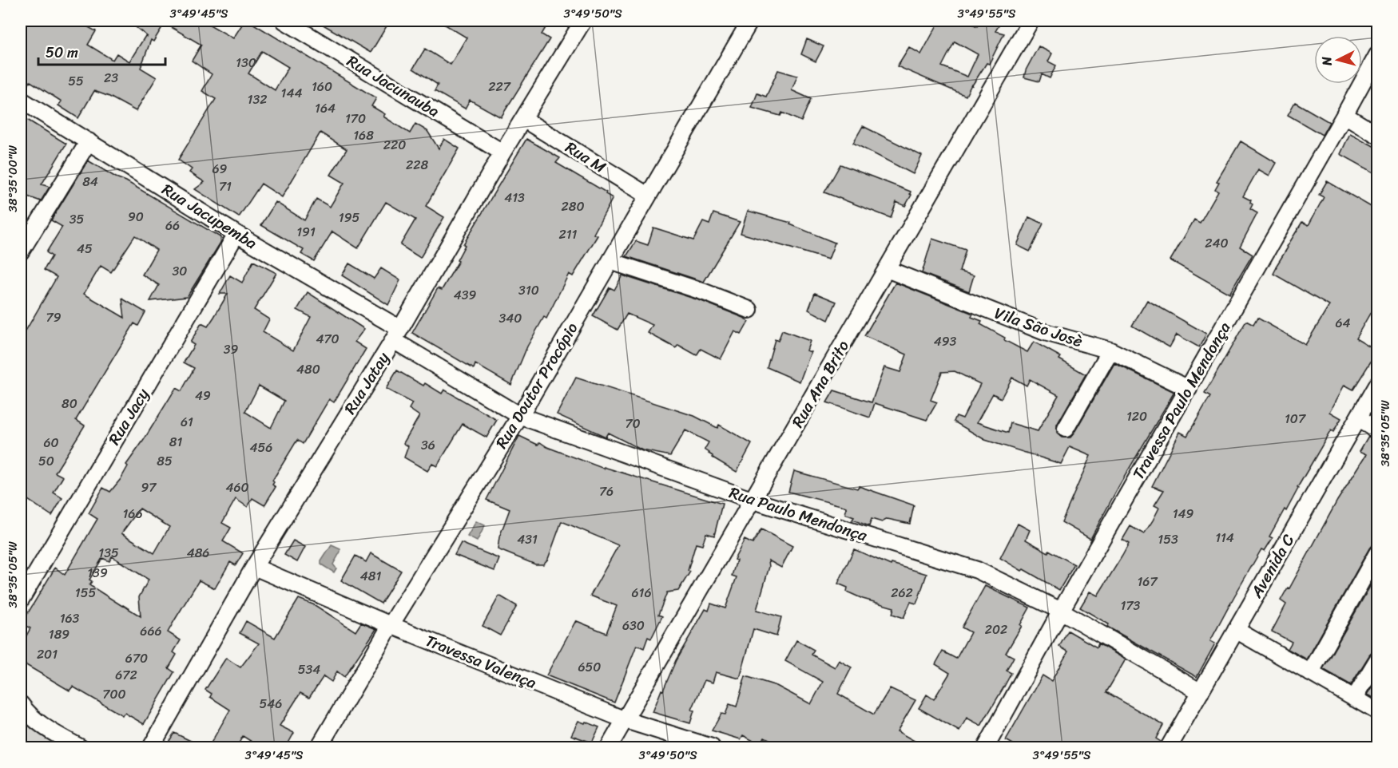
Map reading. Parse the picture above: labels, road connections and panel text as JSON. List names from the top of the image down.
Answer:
{
  "streets": {
    "street": [
      "Rua Jacunauba",
      "Rua M",
      "Rua Jacupemba",
      "Vila São Josè",
      "Rua Jatay",
      "Rua Ana Brito",
      "Rua Doutor Procópio",
      "Travessa Paulo Mendonça",
      "Rua Jacy",
      "Rua Paulo Mendonça",
      "Avenida C",
      "Travessa Valença"
    ]
  },
  "crossings": [
    ["Rua Jacunauba", "Rua Jatay"],
    ["Rua M", "Rua Jatay"],
    ["Rua M", "Rua Doutor Procópio"],
    ["Rua Jacupemba", "Rua Jatay"],
    ["Rua Jacupemba", "Rua Jacy"],
    ["Rua Jacupemba", "Rua Paulo Mendonça"],
    ["Vila São Josè", "Rua Ana Brito"],
    ["Vila São Josè", "Travessa Paulo Mendonça"],
    ["Rua Jatay", "Rua Paulo Mendonça"],
    ["Rua Jatay", "Travessa Valença"],
    ["Rua Ana Brito", "Rua Paulo Mendonça"],
    ["Rua Ana Brito", "Travessa Valença"],
    ["Rua Doutor Procópio", "Rua Paulo Mendonça"],
    ["Rua Doutor Procópio", "Travessa Valença"],
    ["Travessa Paulo Mendonça", "Rua Paulo Mendonça"],
    ["Rua Paulo Mendonça", "Avenida C"]
  ],
  "house_numbers": [
    "130",
    "23",
    "55",
    "160",
    "227",
    "144",
    "132",
    "164",
    "170",
    "168",
    "220",
    "228",
    "69",
    "84",
    "71",
    "413",
    "280",
    "90",
    "195",
    "35",
    "66",
    "191",
    "211",
    "240",
    "45",
    "30",
    "310",
    "439",
    "79",
    "340",
    "64",
    "470",
    "493",
    "39",
    "480",
    "49",
    "80",
    "120",
    "107",
    "61",
    "70",
    "81",
    "60",
    "36",
    "456",
    "50",
    "85",
    "97",
    "460",
    "76",
    "166",
    "149",
    "114",
    "431",
    "153",
    "135",
    "486",
    "139",
    "481",
    "167",
    "155",
    "616",
    "262",
    "173",
    "163",
    "630",
    "202",
    "666",
    "189",
    "201",
    "670",
    "650",
    "534",
    "672",
    "700",
    "546"
  ],
  "scale_bar": "50 m",
  "north": "left",
  "coordinates": [
    "3°49'45\"S",
    "3°49'50\"S",
    "3°49'55\"S",
    "38°35'00\"W",
    "38°35'05\"W"
  ]
}
